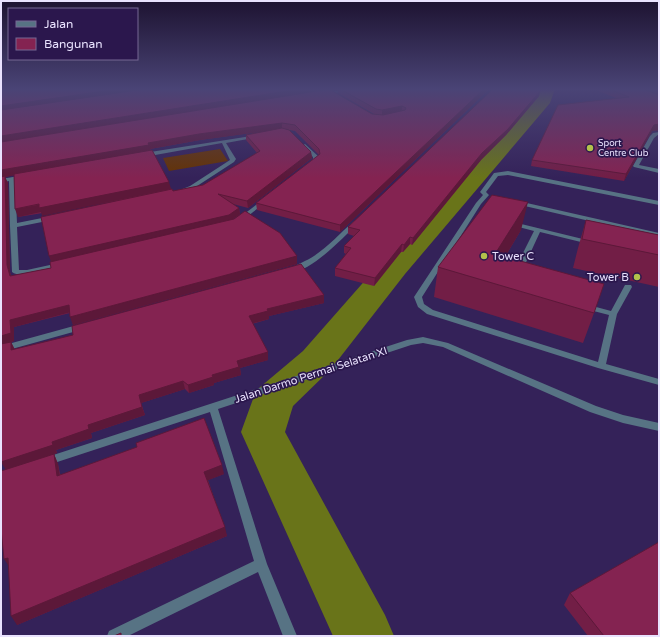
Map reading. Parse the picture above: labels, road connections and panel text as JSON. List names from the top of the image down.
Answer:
{
  "streets": {
    "street": ["Jalan Darmo Permai Selatan XI"]
  },
  "places": ["Sport Centre Club", "Tower C", "Tower B"],
  "legend": ["Jalan", "Bangunan"]
}
